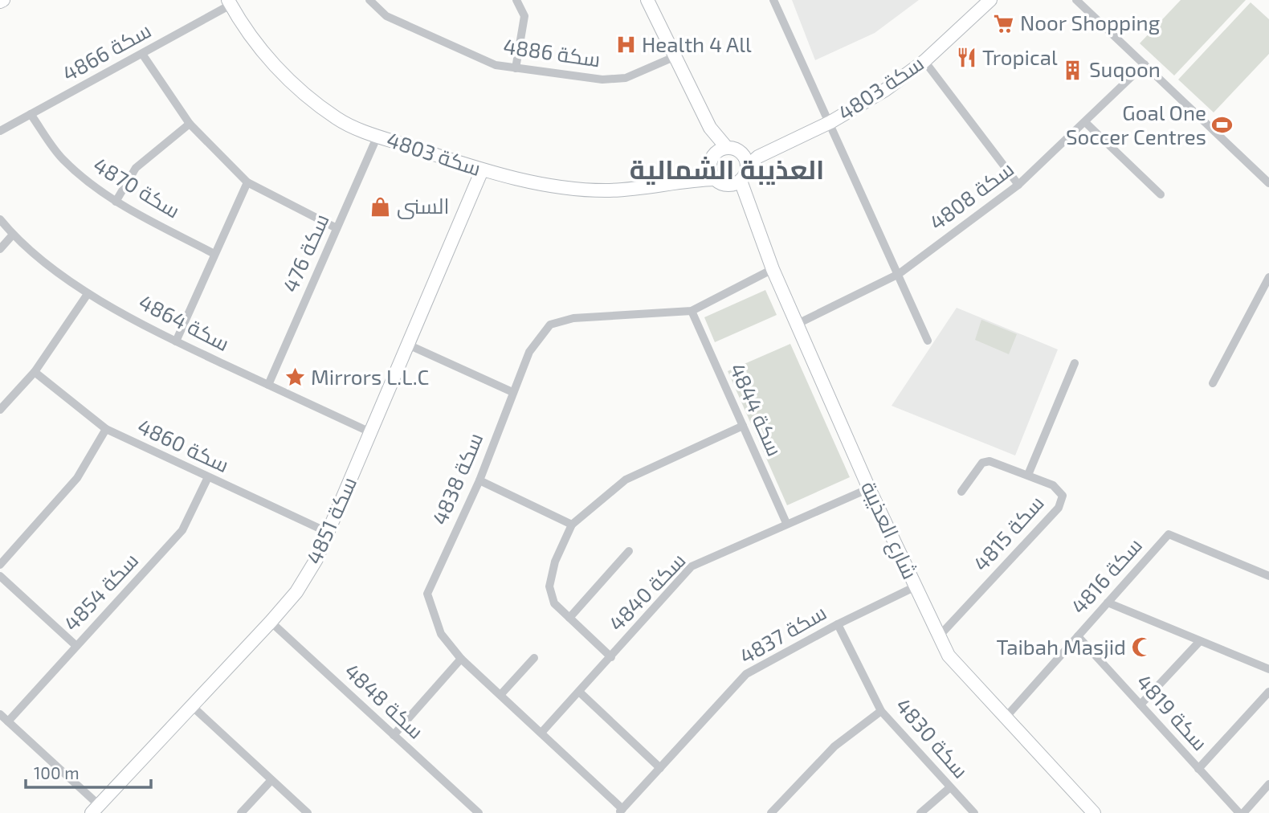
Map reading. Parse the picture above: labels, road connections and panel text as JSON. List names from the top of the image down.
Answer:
{
  "streets": {
    "street": [
      "سكة 4866",
      "سكة 4886",
      "سكة 4803",
      "سكة 4870",
      "سكة 4808",
      "سكة 476",
      "سكة 4864",
      "سكة 4844",
      "سكة 4860",
      "سكة 4838",
      "سكة 4851",
      "شارع العذيبة",
      "سكة 4815",
      "سكة 4816",
      "سكة 4854",
      "سكة 4840",
      "سكة 4837",
      "سكة 4848",
      "سكة 4819",
      "سكة 4830"
    ]
  },
  "crossings": [
    ["سكة 4866", "سكة 4803"],
    ["سكة 4866", "سكة 4870"],
    ["سكة 4803", "سكة 476"],
    ["سكة 4803", "سكة 4851"],
    ["سكة 4803", "شارع العذيبة"],
    ["سكة 4808", "شارع العذيبة"],
    ["سكة 476", "سكة 4864"],
    ["سكة 4864", "سكة 4851"],
    ["سكة 4844", "سكة 4838"],
    ["سكة 4844", "سكة 4840"],
    ["سكة 4860", "سكة 4851"],
    ["سكة 4860", "سكة 4854"],
    ["سكة 4838", "شارع العذيبة"],
    ["سكة 4838", "سكة 4840"],
    ["سكة 4838", "سكة 4837"],
    ["سكة 4851", "سكة 4848"],
    ["شارع العذيبة", "سكة 4815"],
    ["شارع العذيبة", "سكة 4816"],
    ["شارع العذيبة", "سكة 4840"],
    ["شارع العذيبة", "سكة 4837"],
    ["سكة 4816", "سكة 4819"],
    ["سكة 4837", "سكة 4830"]
  ],
  "districts": ["العذيبة الشمالية"],
  "places": {
    "supermarket": ["Noor Shopping"],
    "hospital": ["Health 4 All"],
    "restaurant": ["Tropical"],
    "building": ["Suqoon"],
    "sports": ["Goal One Soccer Centres"],
    "shop": ["السنى"],
    "place": ["Mirrors L.L.C"],
    "mosque": ["Taibah Masjid"]
  },
  "scale_bar": "100 m"
}
